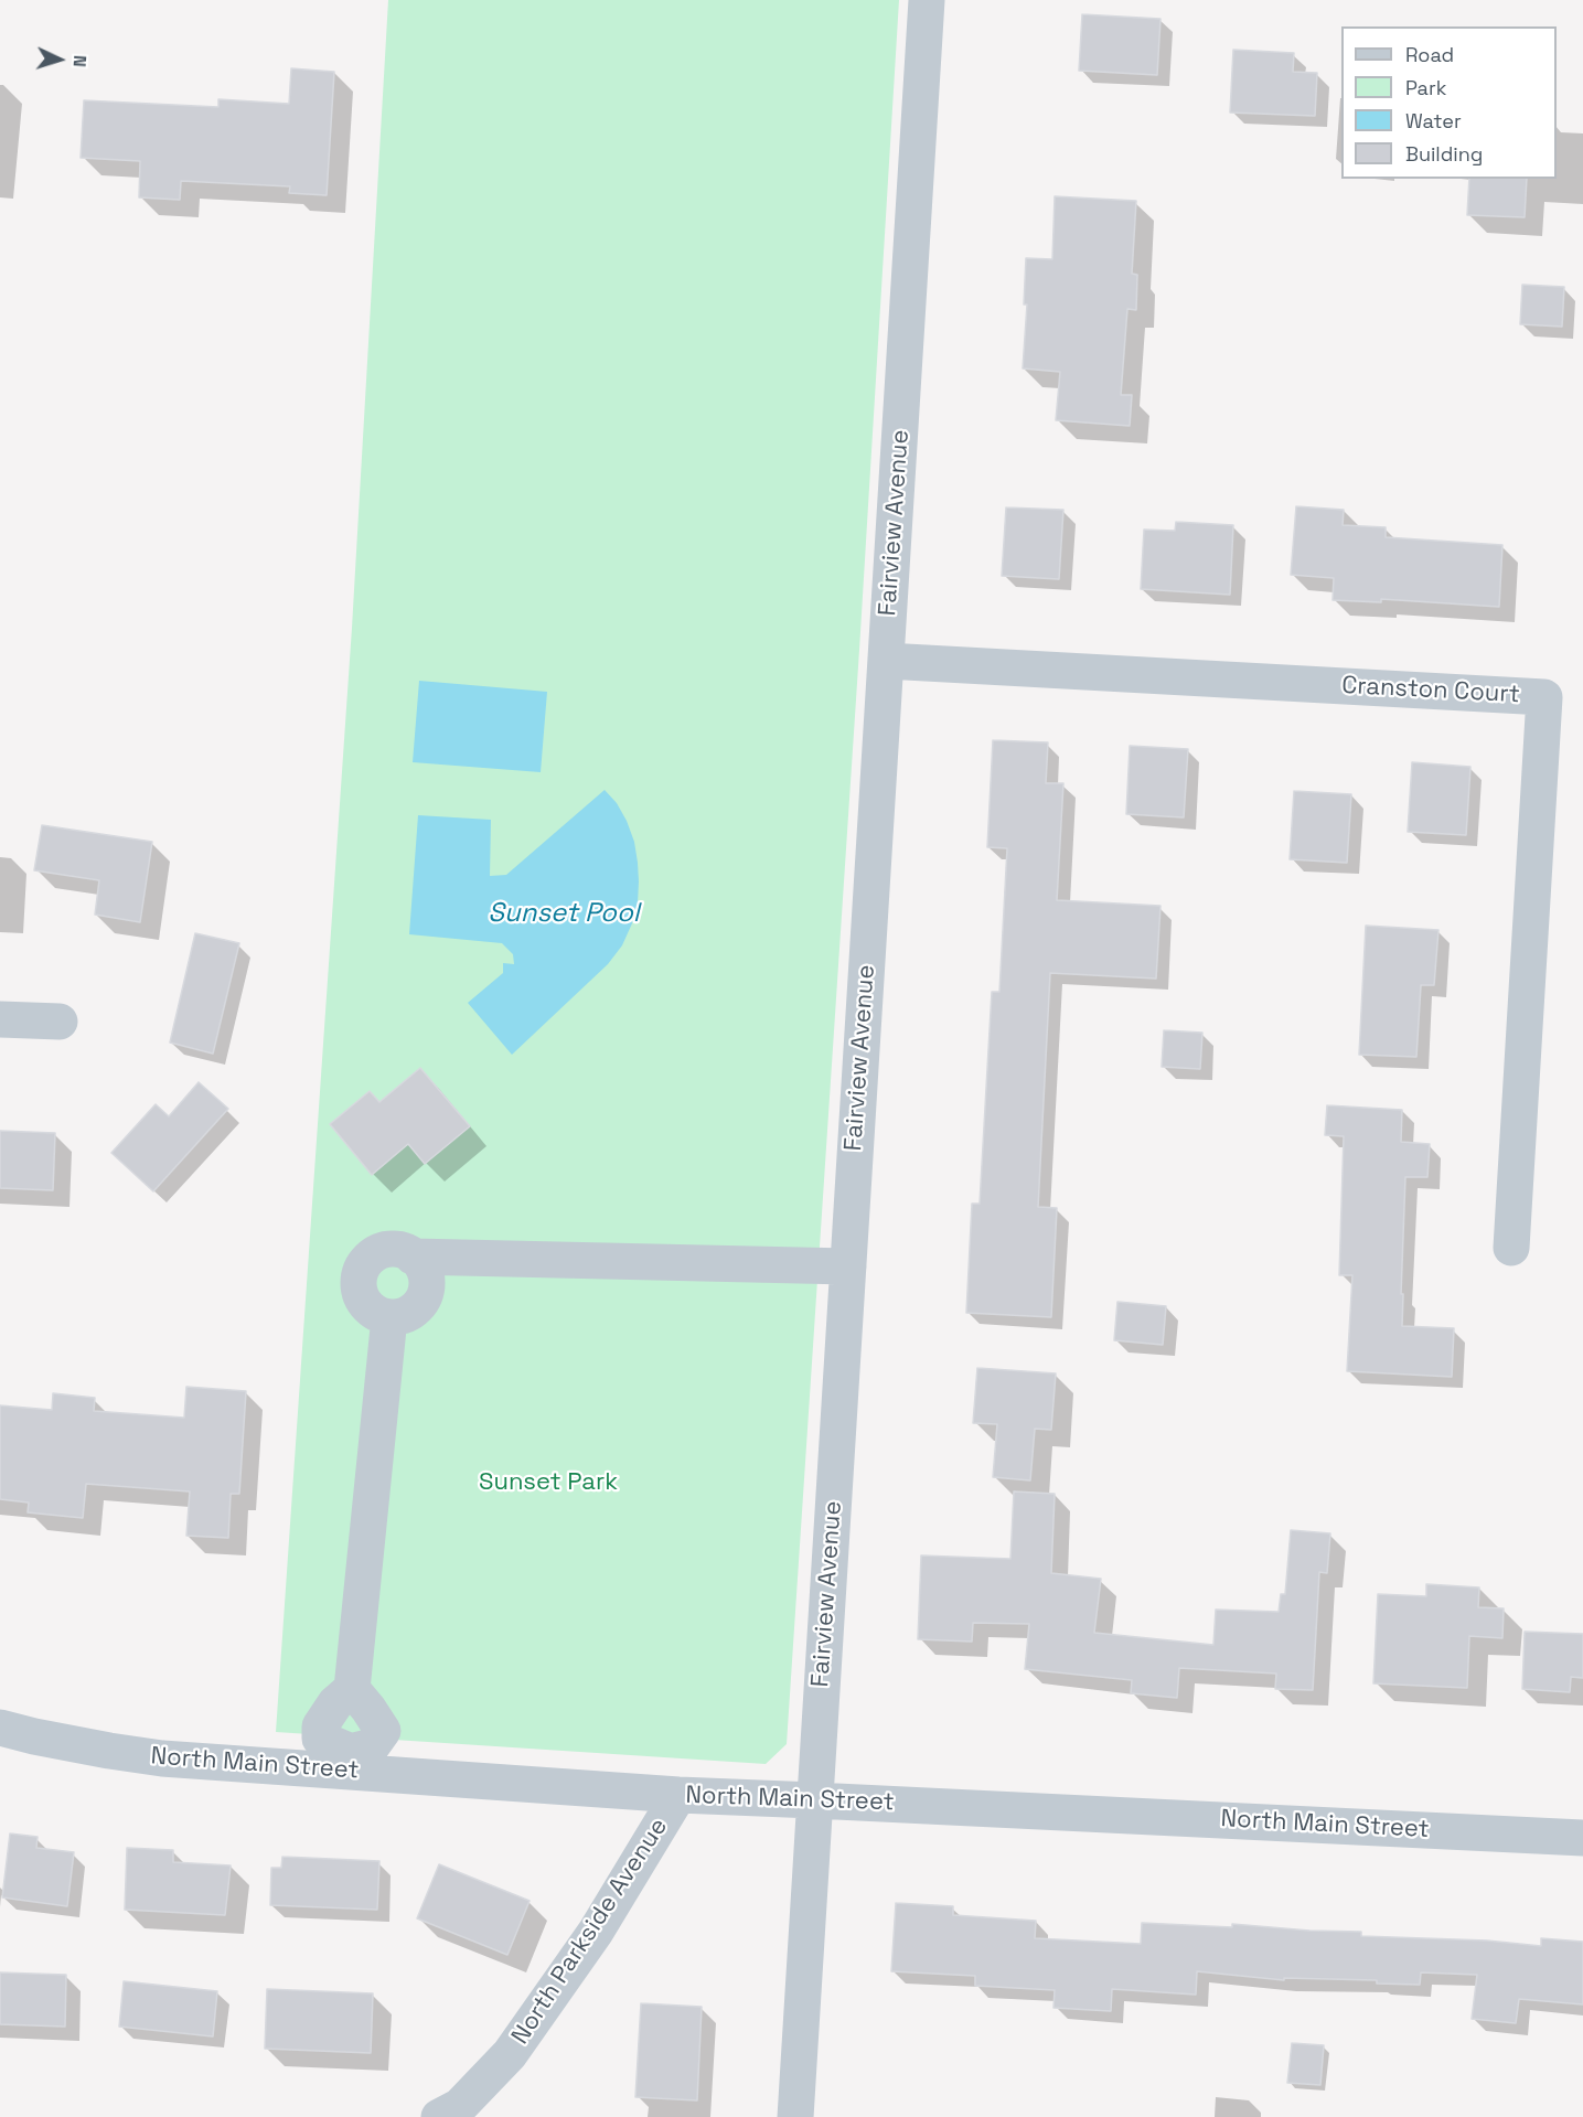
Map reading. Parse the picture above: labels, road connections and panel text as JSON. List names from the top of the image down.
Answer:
{
  "streets": {
    "street": [
      "Fairview Avenue",
      "Cranston Court",
      "North Main Street",
      "North Parkside Avenue"
    ]
  },
  "crossings": [
    ["Fairview Avenue", "Cranston Court"],
    ["Fairview Avenue", "North Main Street"],
    ["North Main Street", "North Parkside Avenue"]
  ],
  "water": ["Sunset Pool"],
  "parks": ["Sunset Park"],
  "legend": [
    "Road",
    "Park",
    "Water",
    "Building"
  ],
  "north": "right"
}
